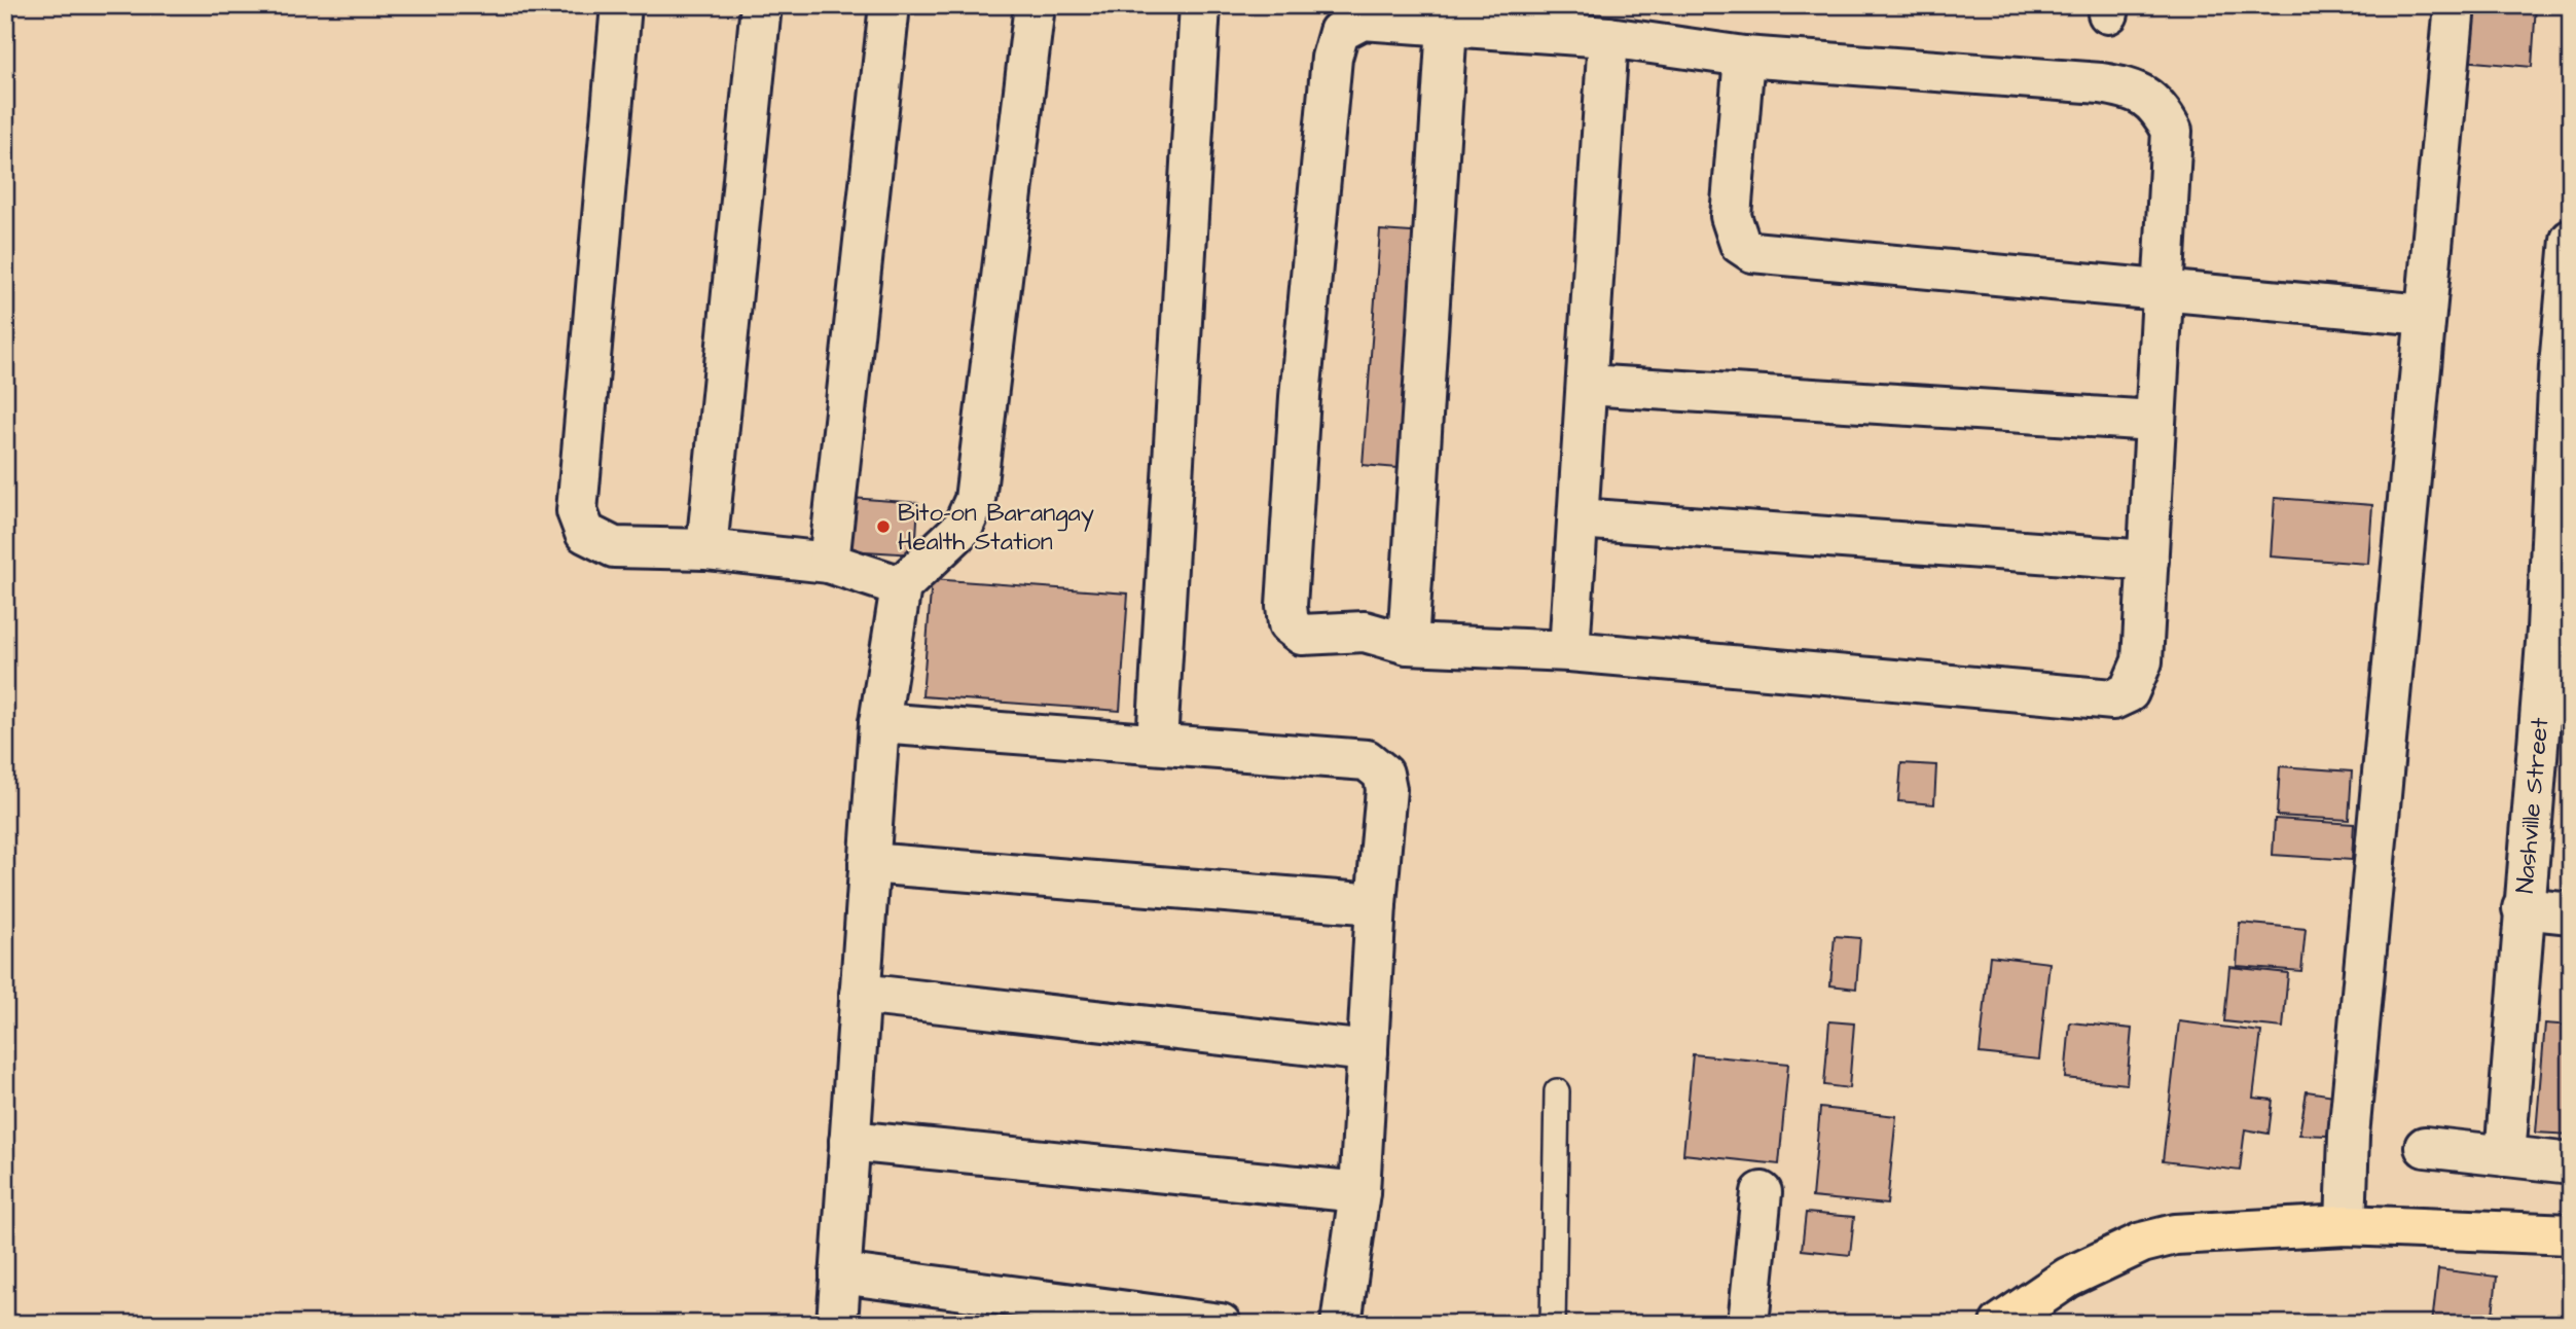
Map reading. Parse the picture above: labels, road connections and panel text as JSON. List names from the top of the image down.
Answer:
{
  "streets": {
    "street": ["Nashville Street"]
  },
  "places": ["Bito-on Barangay Health Station"]
}
